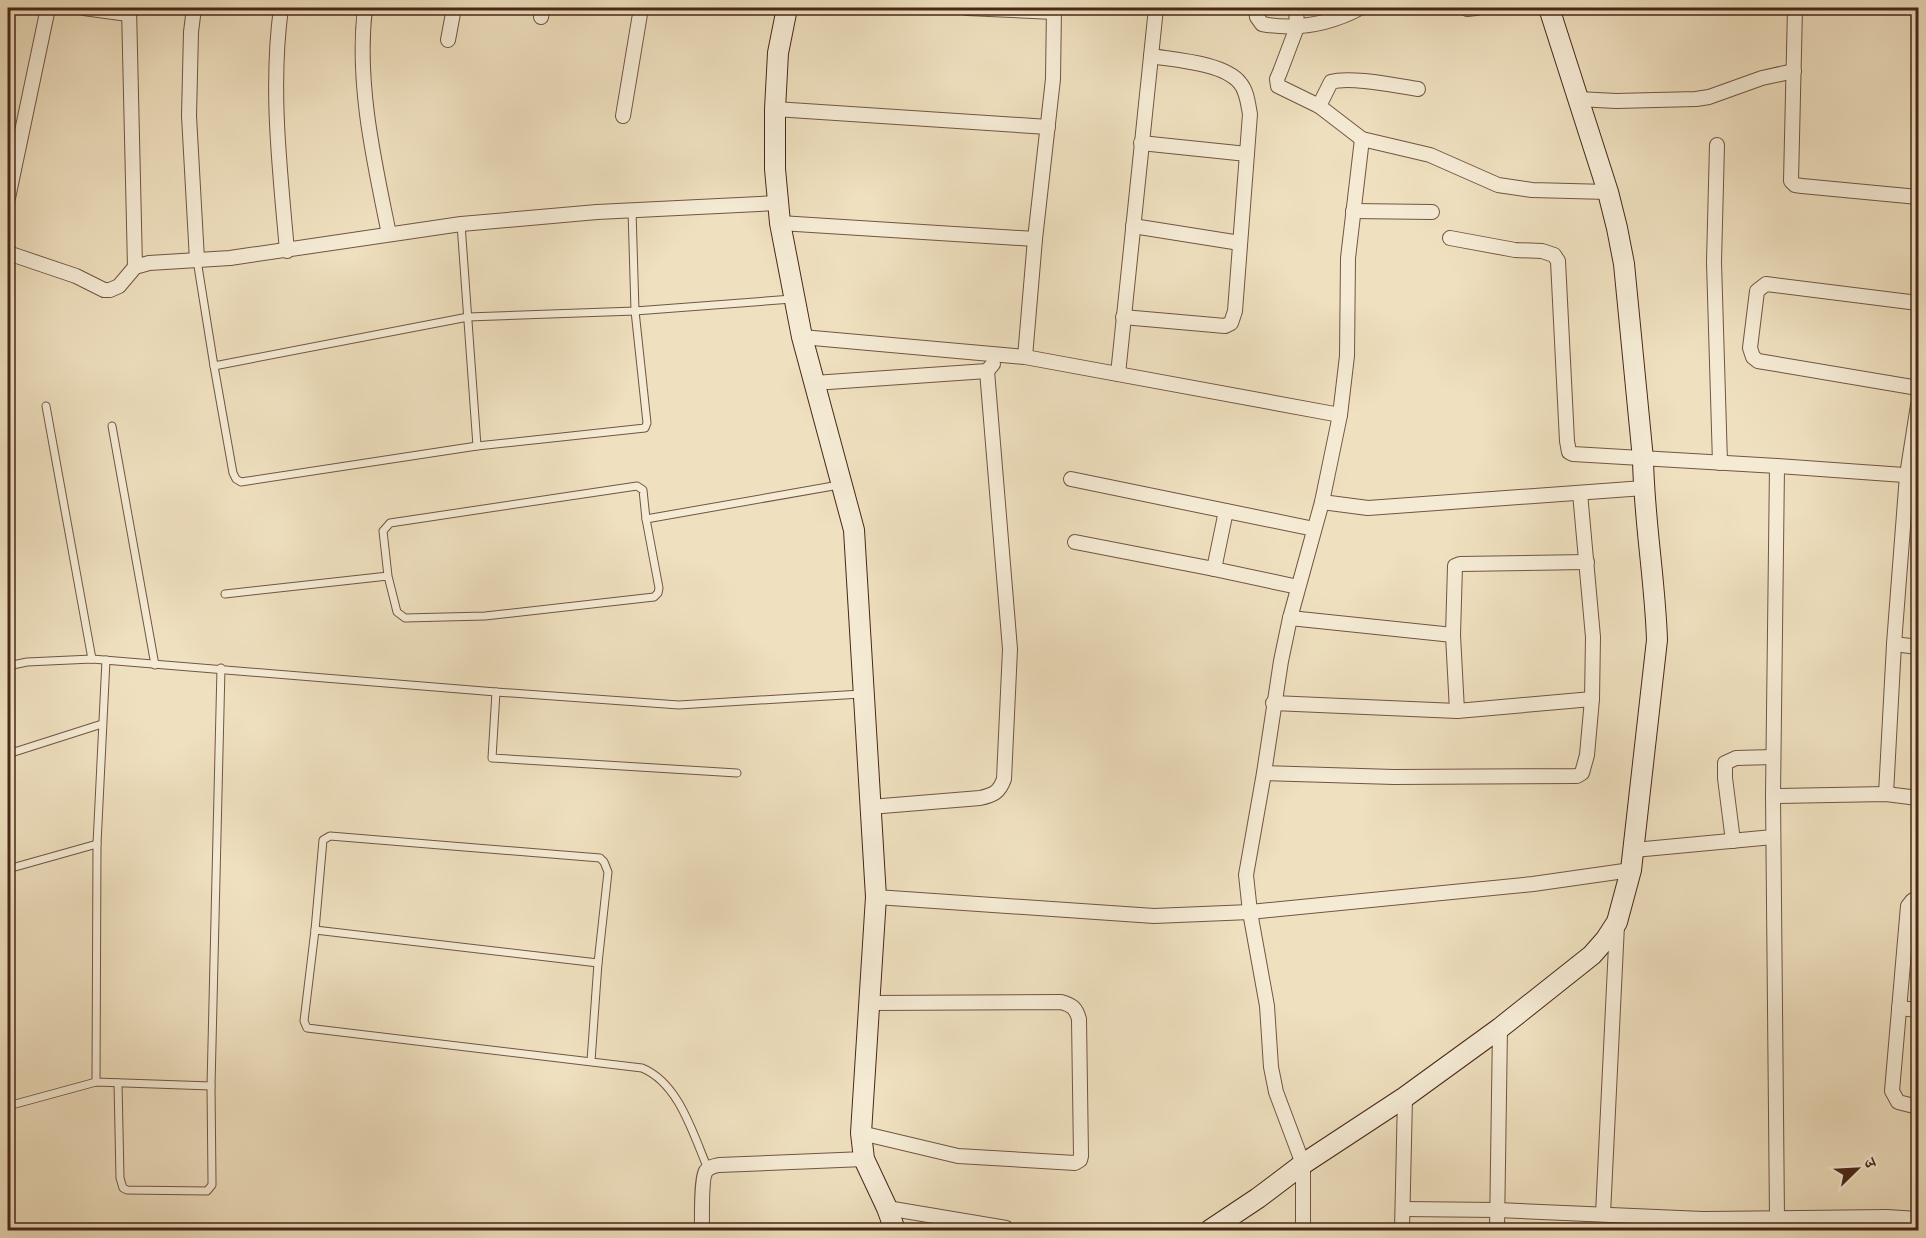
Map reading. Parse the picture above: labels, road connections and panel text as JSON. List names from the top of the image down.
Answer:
{
  "north": "top right"
}
